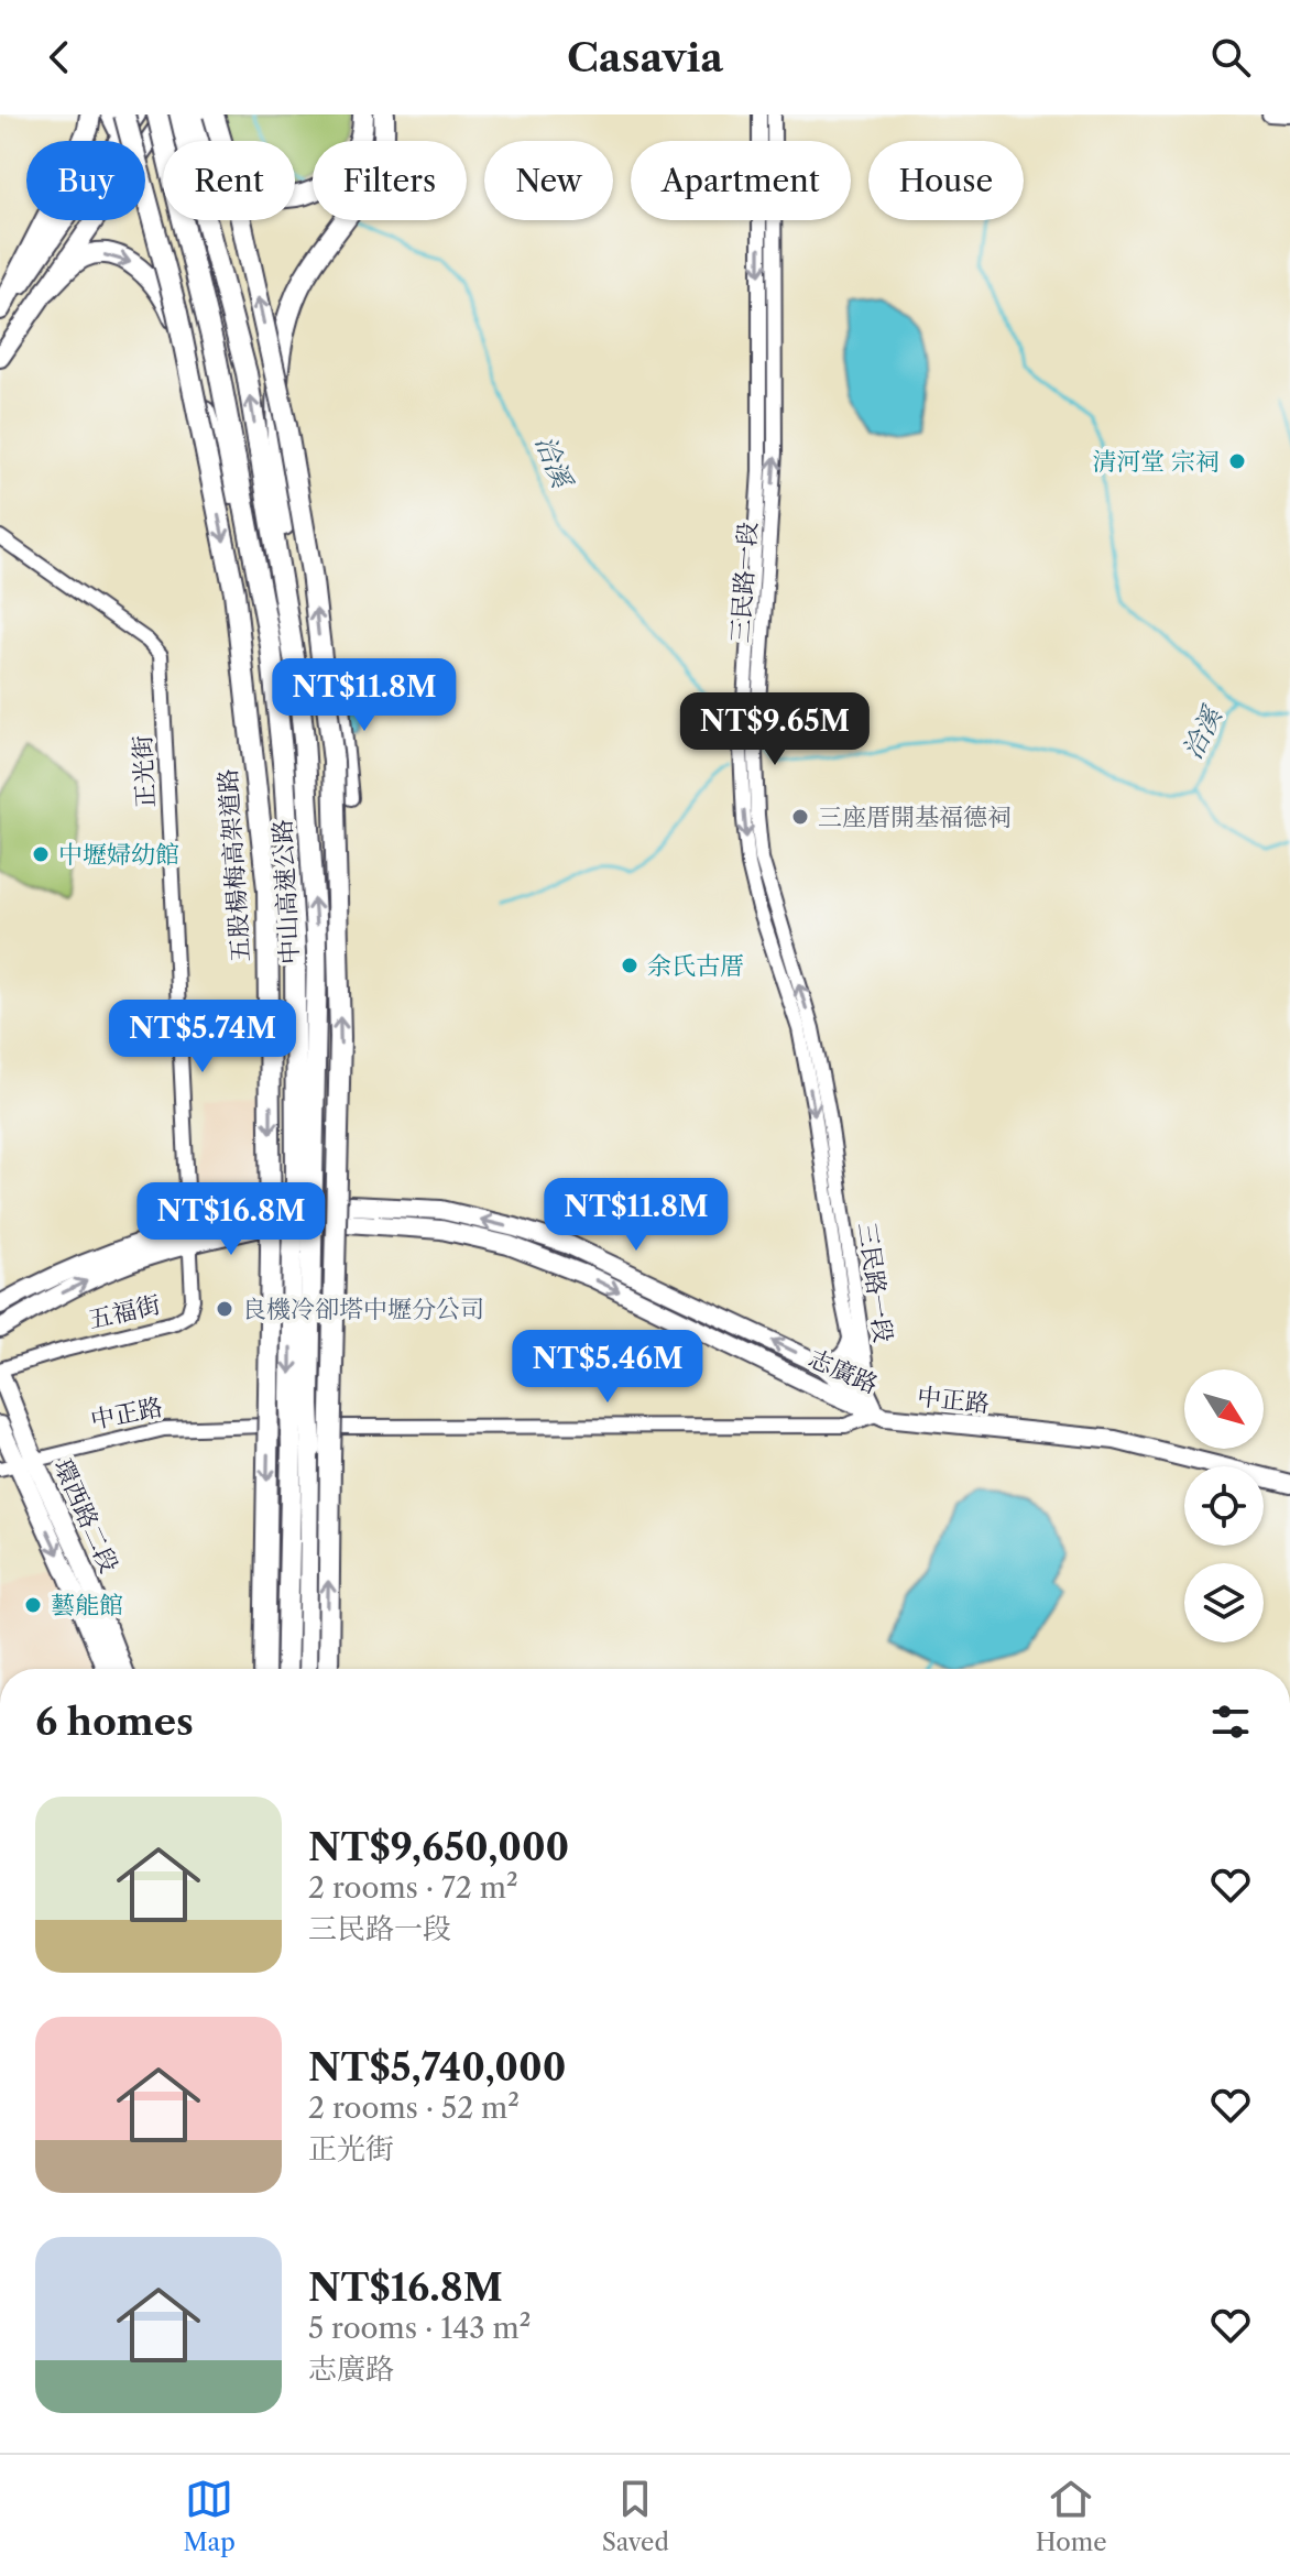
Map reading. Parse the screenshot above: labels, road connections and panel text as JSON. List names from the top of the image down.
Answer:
{
  "streets": {
    "highway": ["五股楊梅高架道路", "中山高速公路"],
    "main road": ["志廣路", "中正路", "環西路二段"],
    "street": ["三民路一段", "正光街", "五福街"]
  },
  "crossings": [
    ["三民路一段", "志廣路"],
    ["三民路一段", "中正路"],
    ["正光街", "五福街"],
    ["五福街", "環西路二段"],
    ["志廣路", "中正路"],
    ["中正路", "環西路二段"]
  ],
  "water": ["洽溪"],
  "places": [
    "清河堂 宗祠",
    "三座厝開基福德祠",
    "中壢婦幼館",
    "余氏古厝",
    "良機冷卻塔中壢分公司",
    "藝能館"
  ],
  "north": "bottom right",
  "page": {
    "header": "Casavia",
    "chip": [
      "Buy",
      "Rent",
      "Filters",
      "New",
      "Apartment",
      "House"
    ],
    "price": [
      "NT$11.8M",
      "NT$9.65M",
      "NT$5.74M",
      "NT$11.8M",
      "NT$16.8M",
      "NT$5.46M"
    ],
    "heading": "6 homes",
    "list": [
      {
        "name": "NT$9,650,000",
        "note": "2 rooms · 72 m² · 三民路一段"
      },
      {
        "name": "NT$5,740,000",
        "note": "2 rooms · 52 m² · 正光街"
      },
      {
        "name": "NT$16.8M",
        "note": "5 rooms · 143 m² · 志廣路"
      }
    ],
    "tabs": ["Map", "Saved", "Home"]
  }
}
